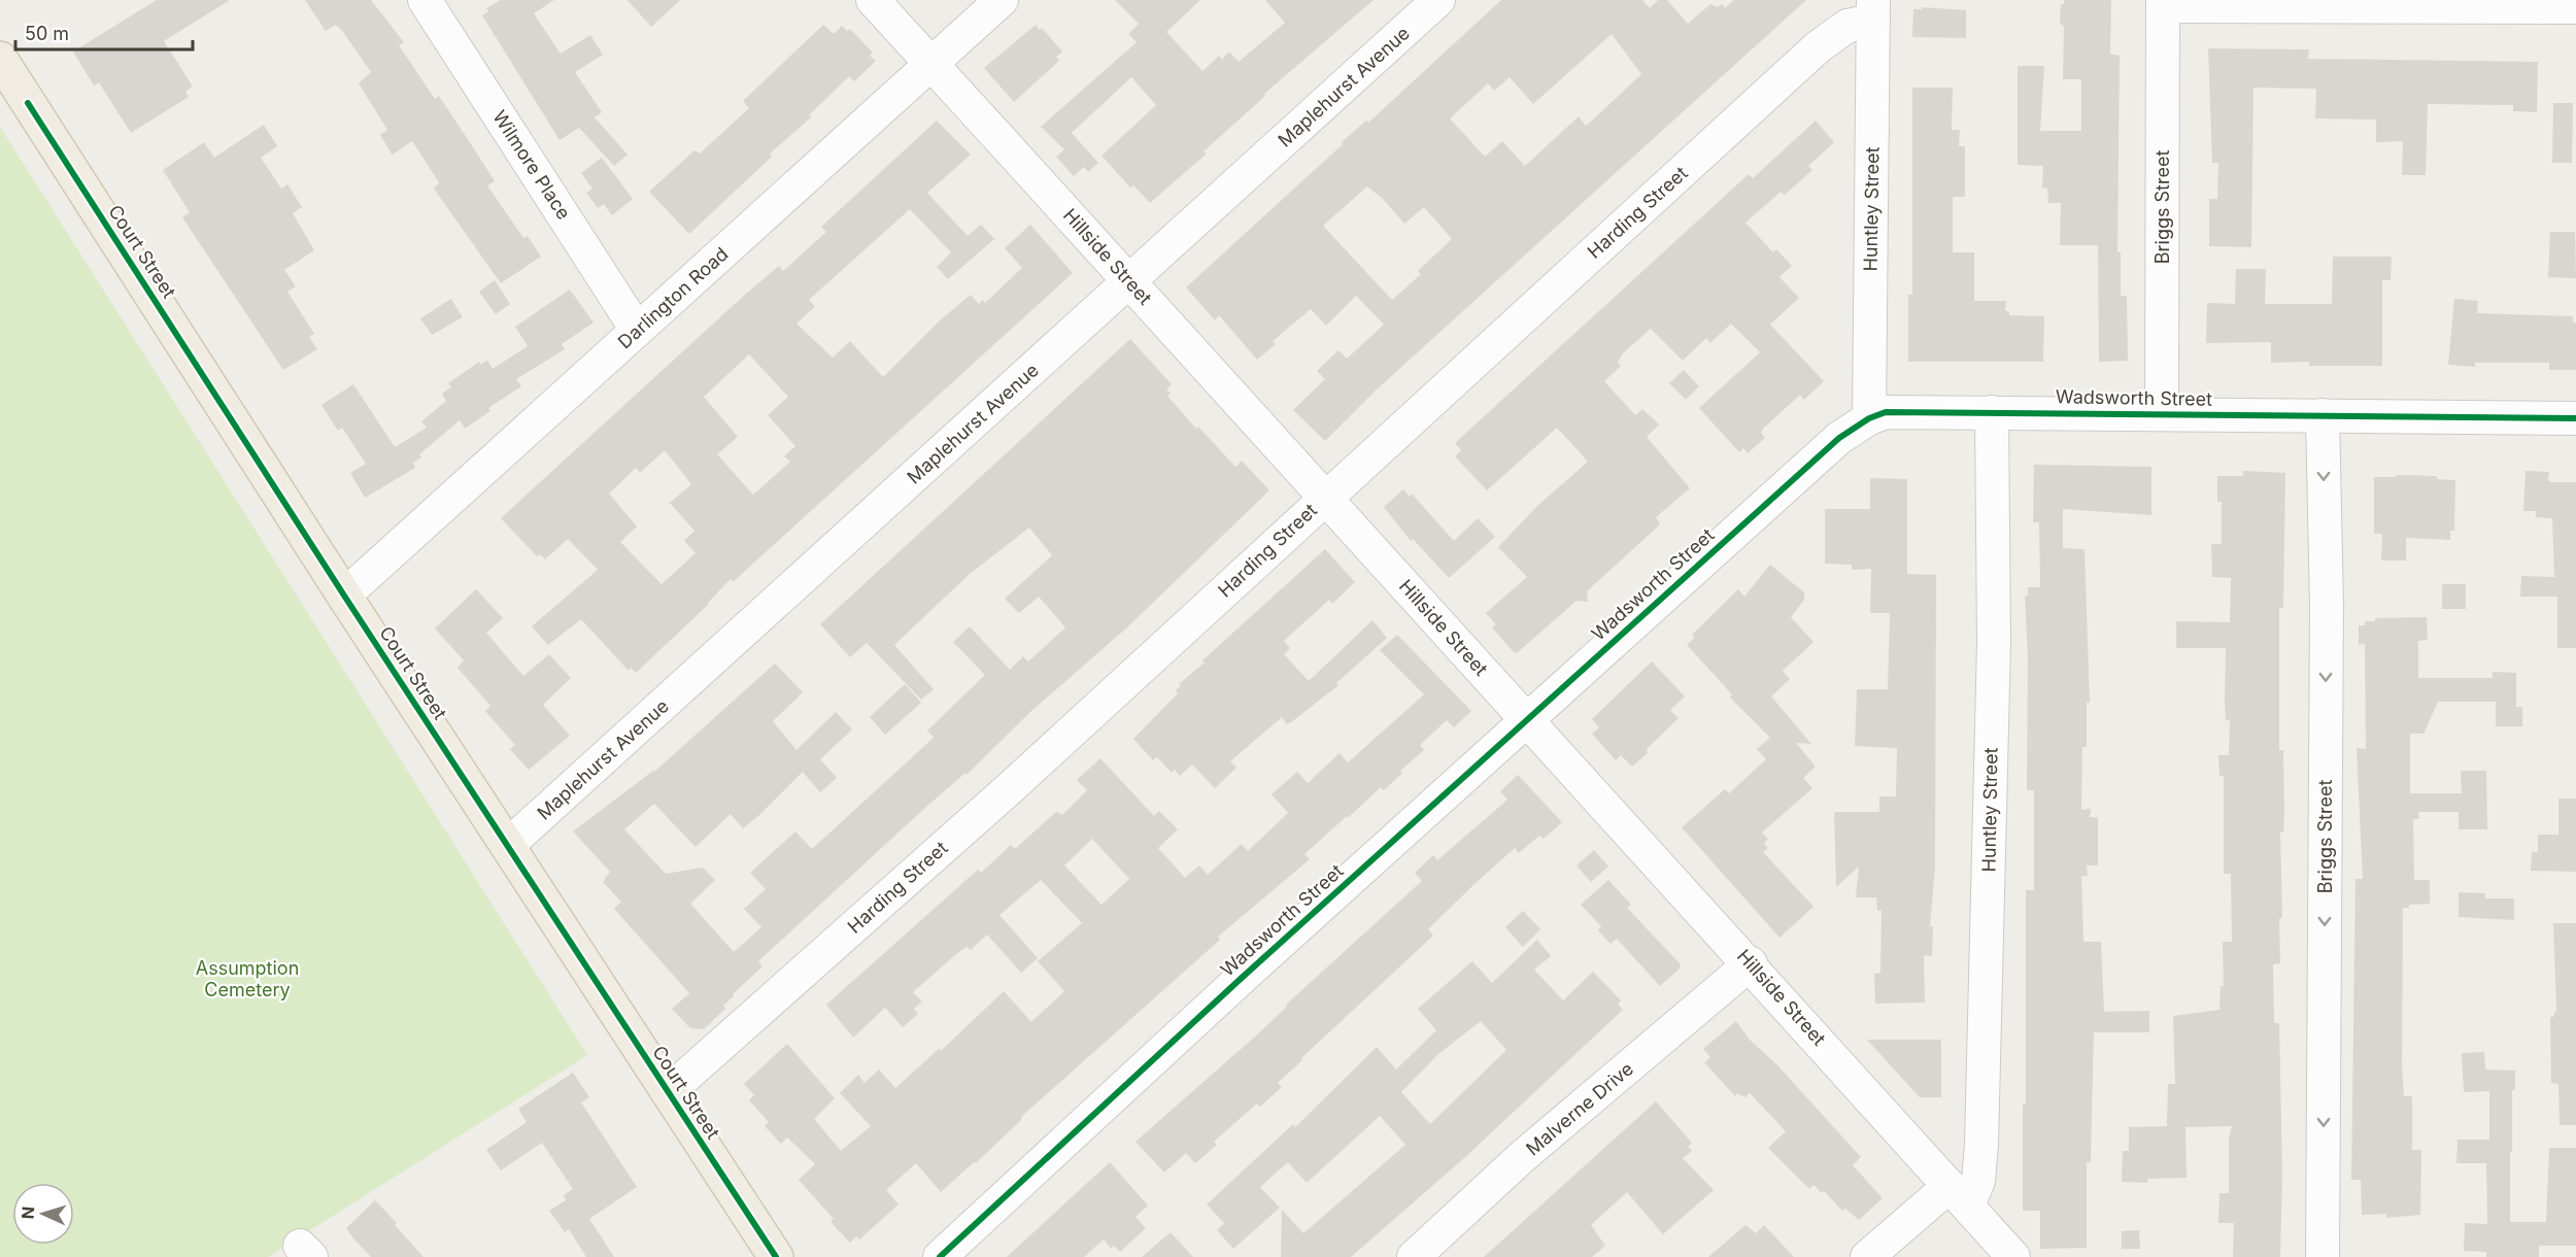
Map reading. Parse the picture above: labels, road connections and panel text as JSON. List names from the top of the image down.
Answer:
{
  "streets": {
    "main road": ["Court Street"],
    "street": [
      "Maplehurst Avenue",
      "Wilmore Place",
      "Briggs Street",
      "Huntley Street",
      "Harding Street",
      "Hillside Street",
      "Darlington Road",
      "Wadsworth Street",
      "Malverne Drive"
    ]
  },
  "crossings": [
    ["Maplehurst Avenue", "Court Street"],
    ["Maplehurst Avenue", "Hillside Street"],
    ["Wilmore Place", "Darlington Road"],
    ["Briggs Street", "Wadsworth Street"],
    ["Huntley Street", "Harding Street"],
    ["Huntley Street", "Hillside Street"],
    ["Huntley Street", "Wadsworth Street"],
    ["Harding Street", "Court Street"],
    ["Harding Street", "Hillside Street"],
    ["Court Street", "Darlington Road"],
    ["Hillside Street", "Darlington Road"],
    ["Hillside Street", "Wadsworth Street"],
    ["Hillside Street", "Malverne Drive"]
  ],
  "one_way": ["Briggs Street"],
  "parks": ["Assumption Cemetery"],
  "scale_bar": "50 m",
  "north": "left"
}
